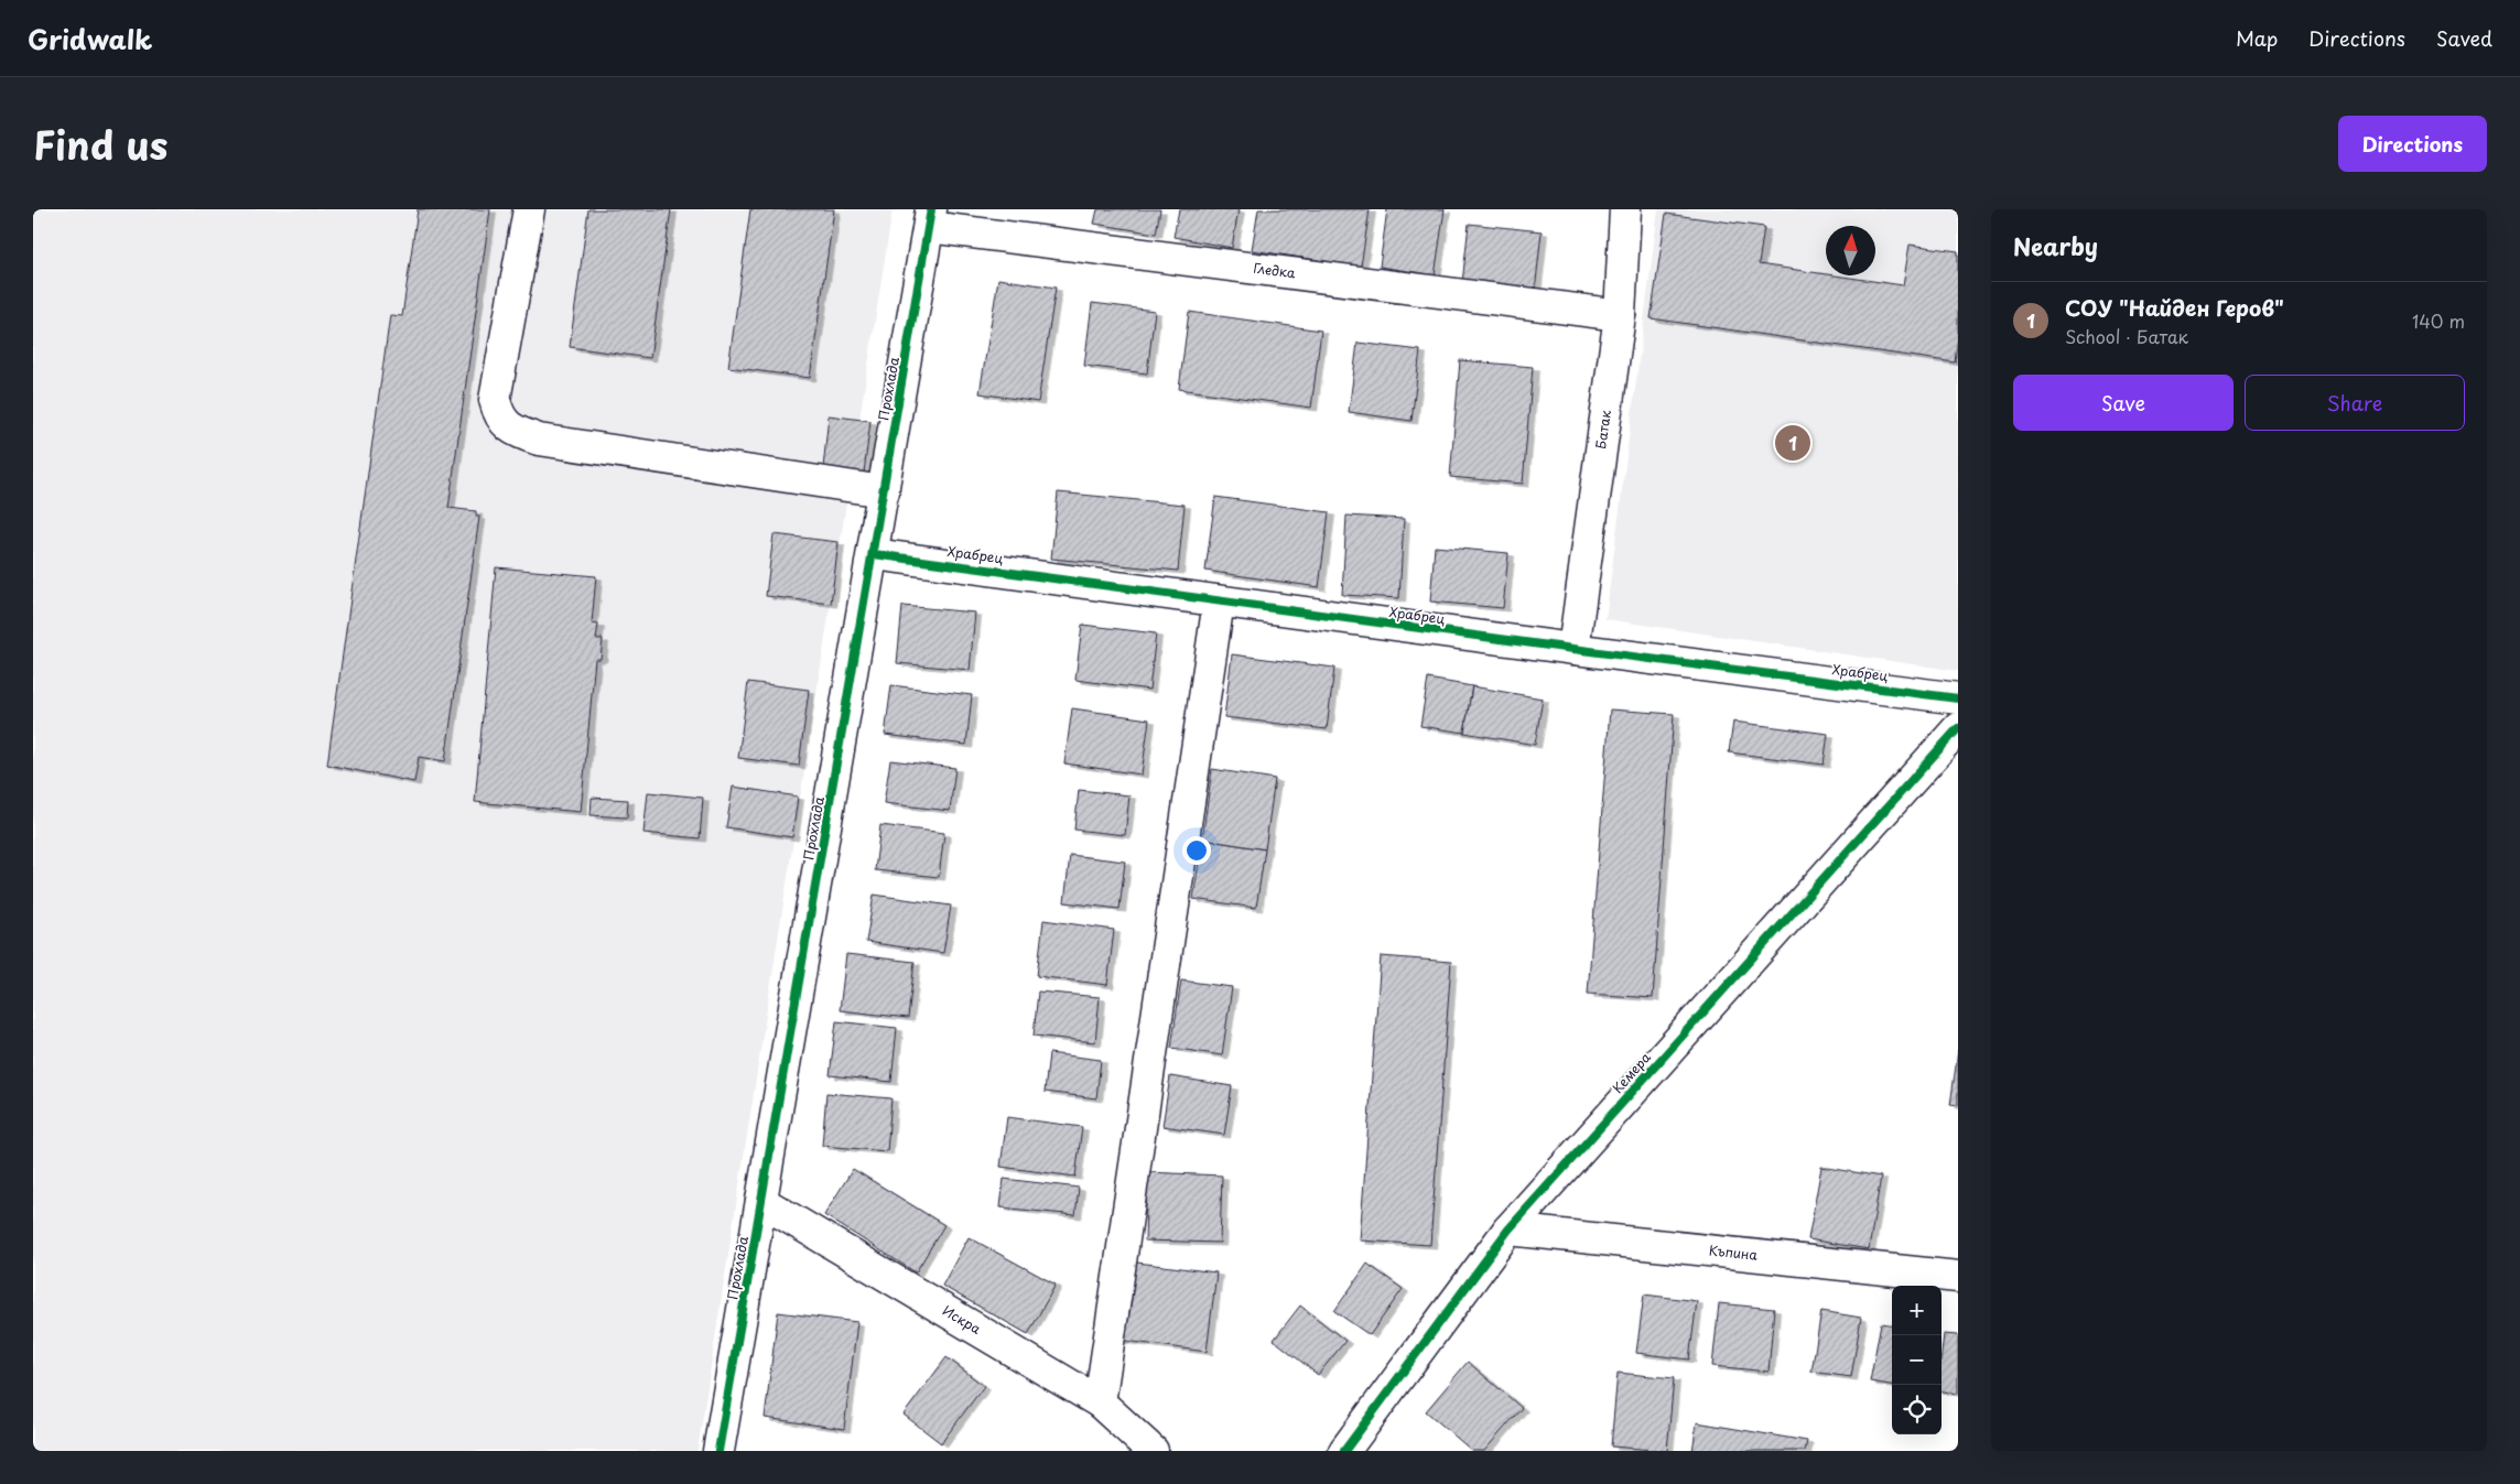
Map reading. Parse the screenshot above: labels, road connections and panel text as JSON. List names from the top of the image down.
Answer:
{
  "streets": {
    "street": [
      "Гледка",
      "Прохлада",
      "Батак",
      "Храбрец",
      "Кемера",
      "Къпина",
      "Искра"
    ]
  },
  "crossings": [
    ["Гледка", "Прохлада"],
    ["Гледка", "Батак"],
    ["Прохлада", "Храбрец"],
    ["Прохлада", "Искра"],
    ["Батак", "Храбрец"],
    ["Кемера", "Къпина"]
  ],
  "north": "top",
  "page": {
    "header": "Gridwalk",
    "nav": ["Map", "Directions", "Saved"],
    "title": "Find us",
    "buttons": [
      "Directions",
      ["Save", "Share"]
    ],
    "heading": "Nearby",
    "list": [
      {
        "mark": "1",
        "name": "СОУ \"Найден Геров\"",
        "note": "School · Батак",
        "value": "140 m"
      }
    ],
    "pins": "1",
    "map_buttons": ["+", "−"]
  }
}
